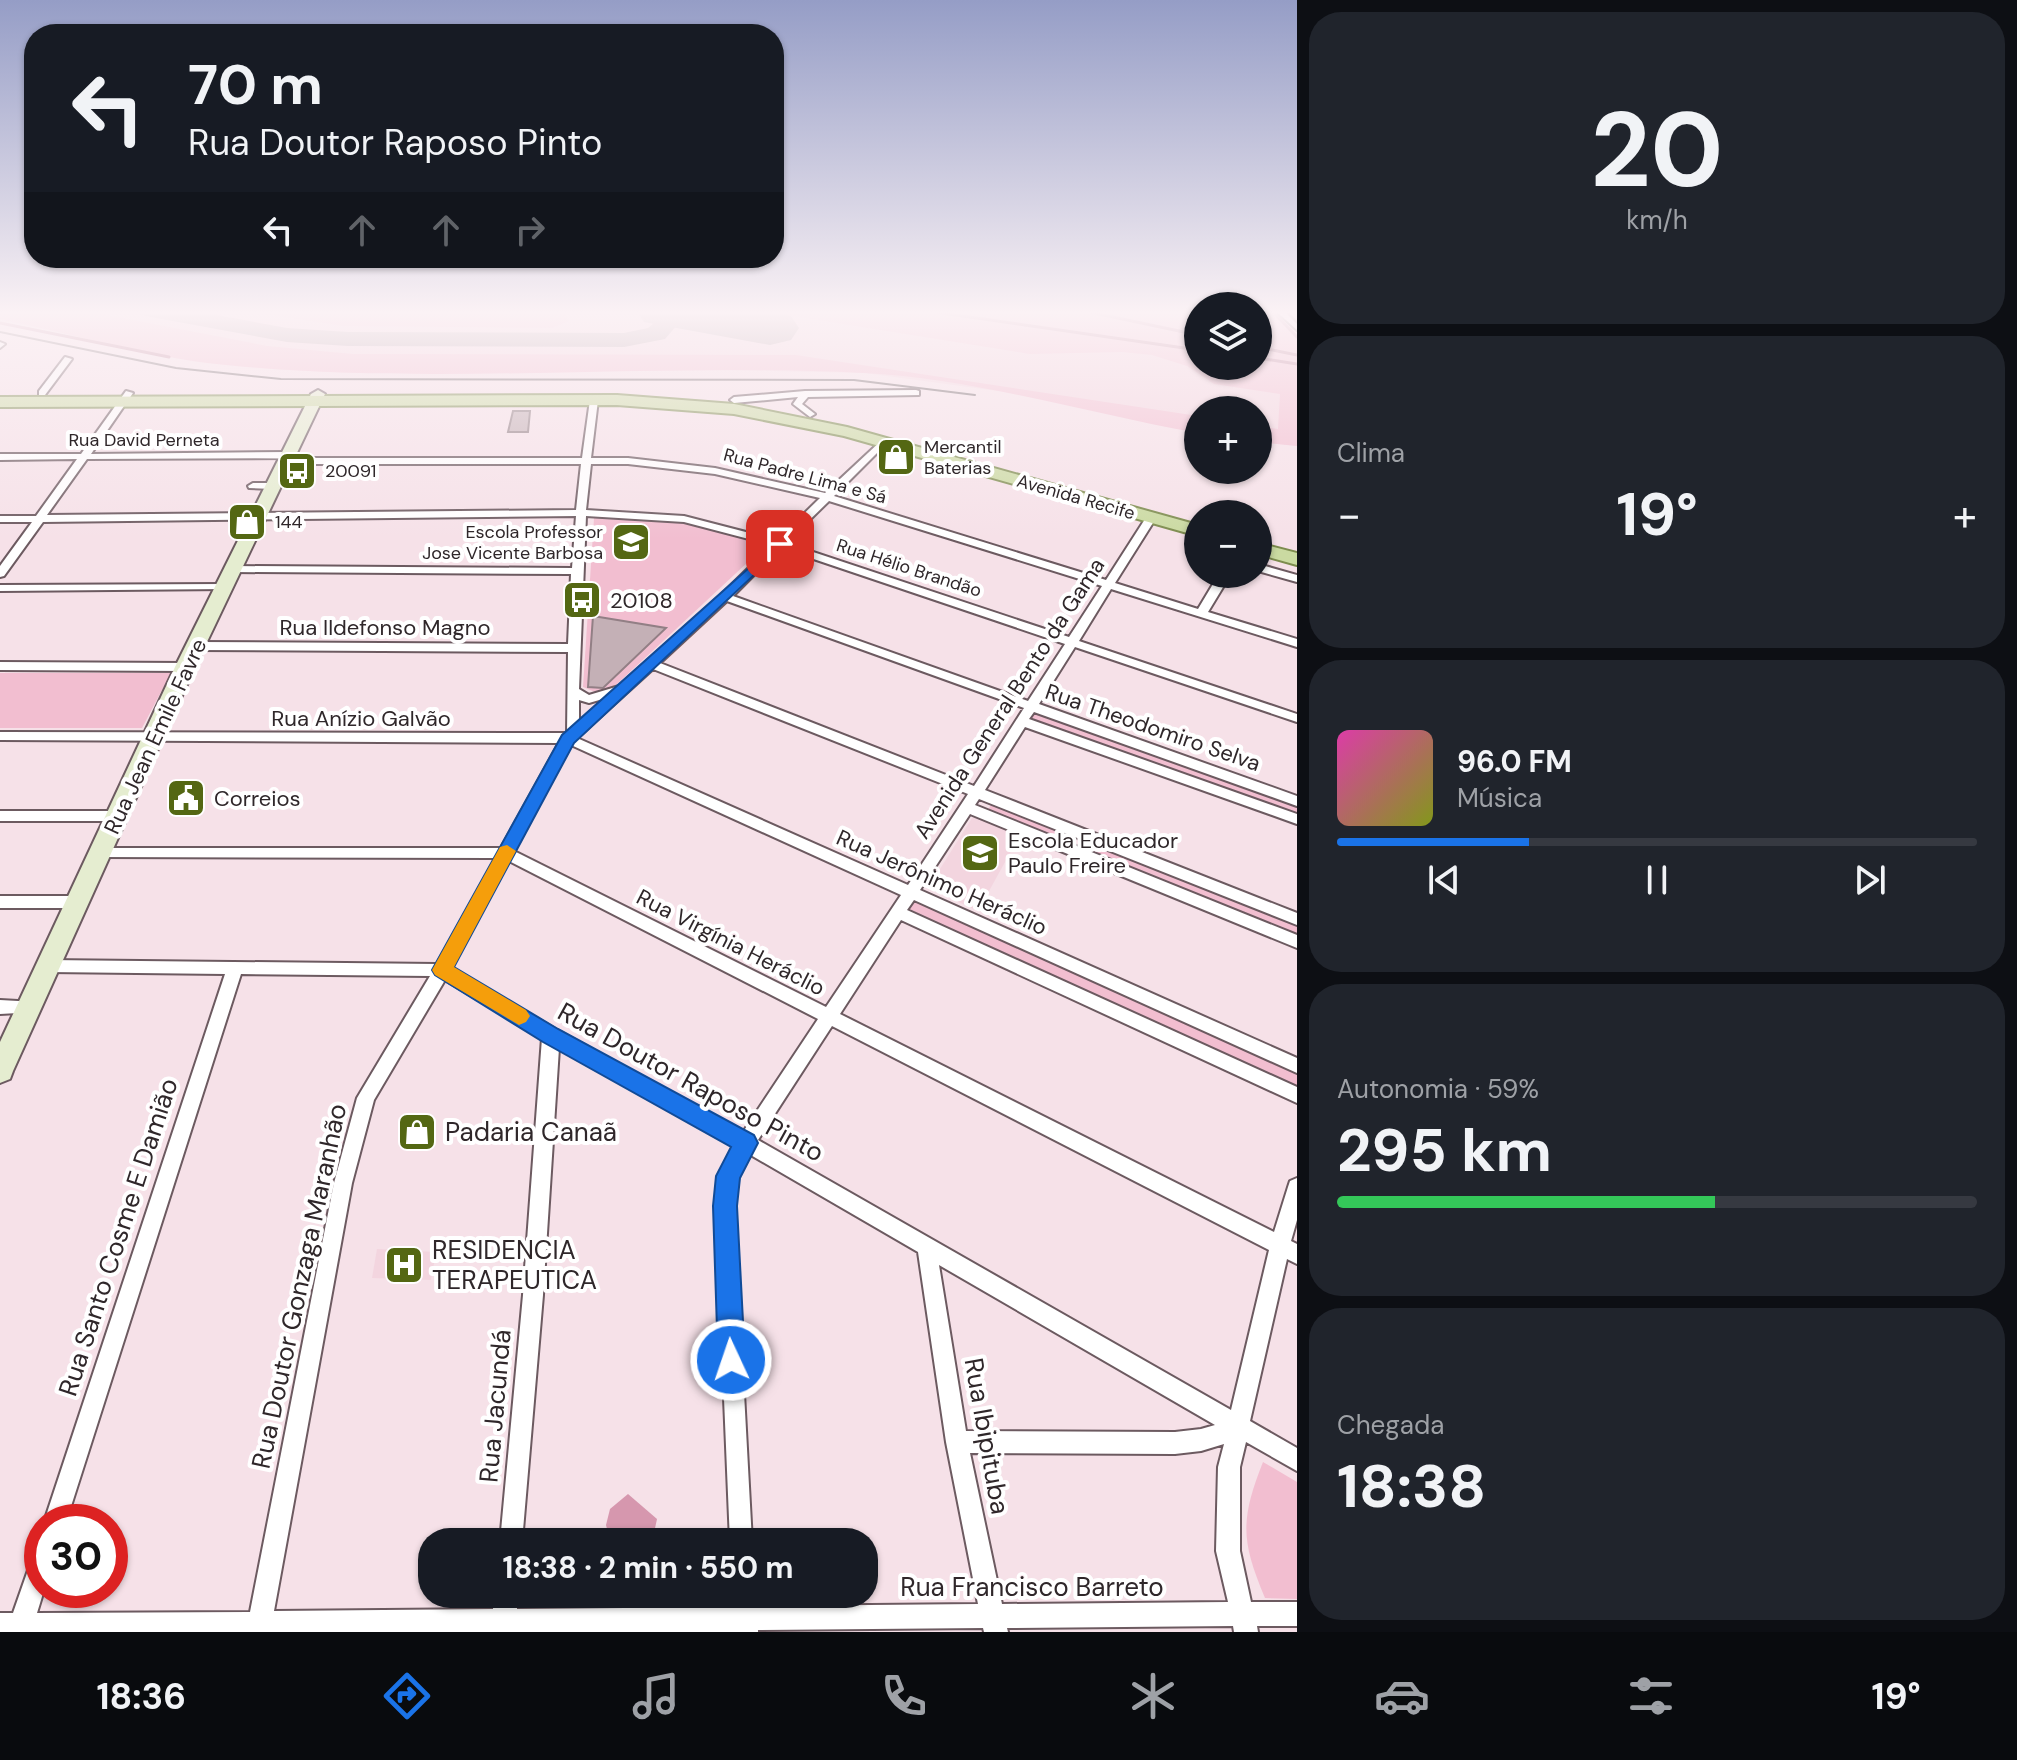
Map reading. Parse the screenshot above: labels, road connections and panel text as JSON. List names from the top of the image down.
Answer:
{
  "streets": {
    "main road": ["Avenida Recife", "Rua Jean Emile Favre"],
    "street": [
      "Rua David Perneta",
      "Rua Padre Lima e Sá",
      "Rua Hélio Brandão",
      "Rua Ildefonso Magno",
      "Avenida General Bento da Gama",
      "Rua Anízio Galvão",
      "Rua Theodomiro Selva",
      "Rua Jerônimo Heráclio",
      "Rua Virgínia Heráclio",
      "Rua Doutor Raposo Pinto",
      "Rua Santo Cosme E Damião",
      "Rua Doutor Gonzaga Maranhão",
      "Rua Jacundá",
      "Rua Ibipituba",
      "Rua Francisco Barreto"
    ]
  },
  "crossings": [
    ["Rua David Perneta", "Rua Padre Lima e Sá"],
    ["Rua David Perneta", "Rua Jean Emile Favre"],
    ["Rua Padre Lima e Sá", "Avenida General Bento da Gama"],
    ["Rua Padre Lima e Sá", "Rua Jean Emile Favre"],
    ["Avenida Recife", "Avenida General Bento da Gama"],
    ["Avenida Recife", "Rua Jean Emile Favre"],
    ["Rua Hélio Brandão", "Avenida General Bento da Gama"],
    ["Rua Hélio Brandão", "Rua Jean Emile Favre"],
    ["Rua Ildefonso Magno", "Rua Jean Emile Favre"],
    ["Avenida General Bento da Gama", "Rua Theodomiro Selva"],
    ["Avenida General Bento da Gama", "Rua Jerônimo Heráclio"],
    ["Avenida General Bento da Gama", "Rua Virgínia Heráclio"],
    ["Avenida General Bento da Gama", "Rua Doutor Raposo Pinto"],
    ["Rua Anízio Galvão", "Rua Jean Emile Favre"],
    ["Rua Anízio Galvão", "Rua Jerônimo Heráclio"],
    ["Rua Anízio Galvão", "Rua Doutor Gonzaga Maranhão"],
    ["Rua Jean Emile Favre", "Rua Virgínia Heráclio"],
    ["Rua Jerônimo Heráclio", "Rua Doutor Gonzaga Maranhão"],
    ["Rua Virgínia Heráclio", "Rua Doutor Gonzaga Maranhão"],
    ["Rua Doutor Raposo Pinto", "Rua Doutor Gonzaga Maranhão"],
    ["Rua Doutor Raposo Pinto", "Rua Jacundá"],
    ["Rua Doutor Raposo Pinto", "Rua Ibipituba"],
    ["Rua Doutor Gonzaga Maranhão", "Rua Francisco Barreto"],
    ["Rua Ibipituba", "Rua Francisco Barreto"]
  ],
  "places": {
    "shop": ["Mercantil Baterias", "144", "Padaria Canaã"],
    "bus stop": ["20091", "20108"],
    "school or university": ["Escola Professor Jose Vicente Barbosa", "Escola Educador Paulo Freire"],
    "public building": ["Correios"],
    "hospital": ["RESIDENCIA TERAPEUTICA"]
  },
  "page": {
    "tile": [
      ["20", "km/h"],
      "Clima",
      ["Autonomia · 59%", "295 km"],
      ["Chegada", "18:38"]
    ],
    "turn": ["70 m", "Rua Doutor Raposo Pinto"],
    "map_buttons": ["+", "−"],
    "heat": ["−", "19°", "+"],
    "song": ["96.0 FM", "Música"],
    "limit": "30",
    "trip": "18:38 · 2 min · 550 m",
    "tabs": ["18:36", "19°"]
  }
}
